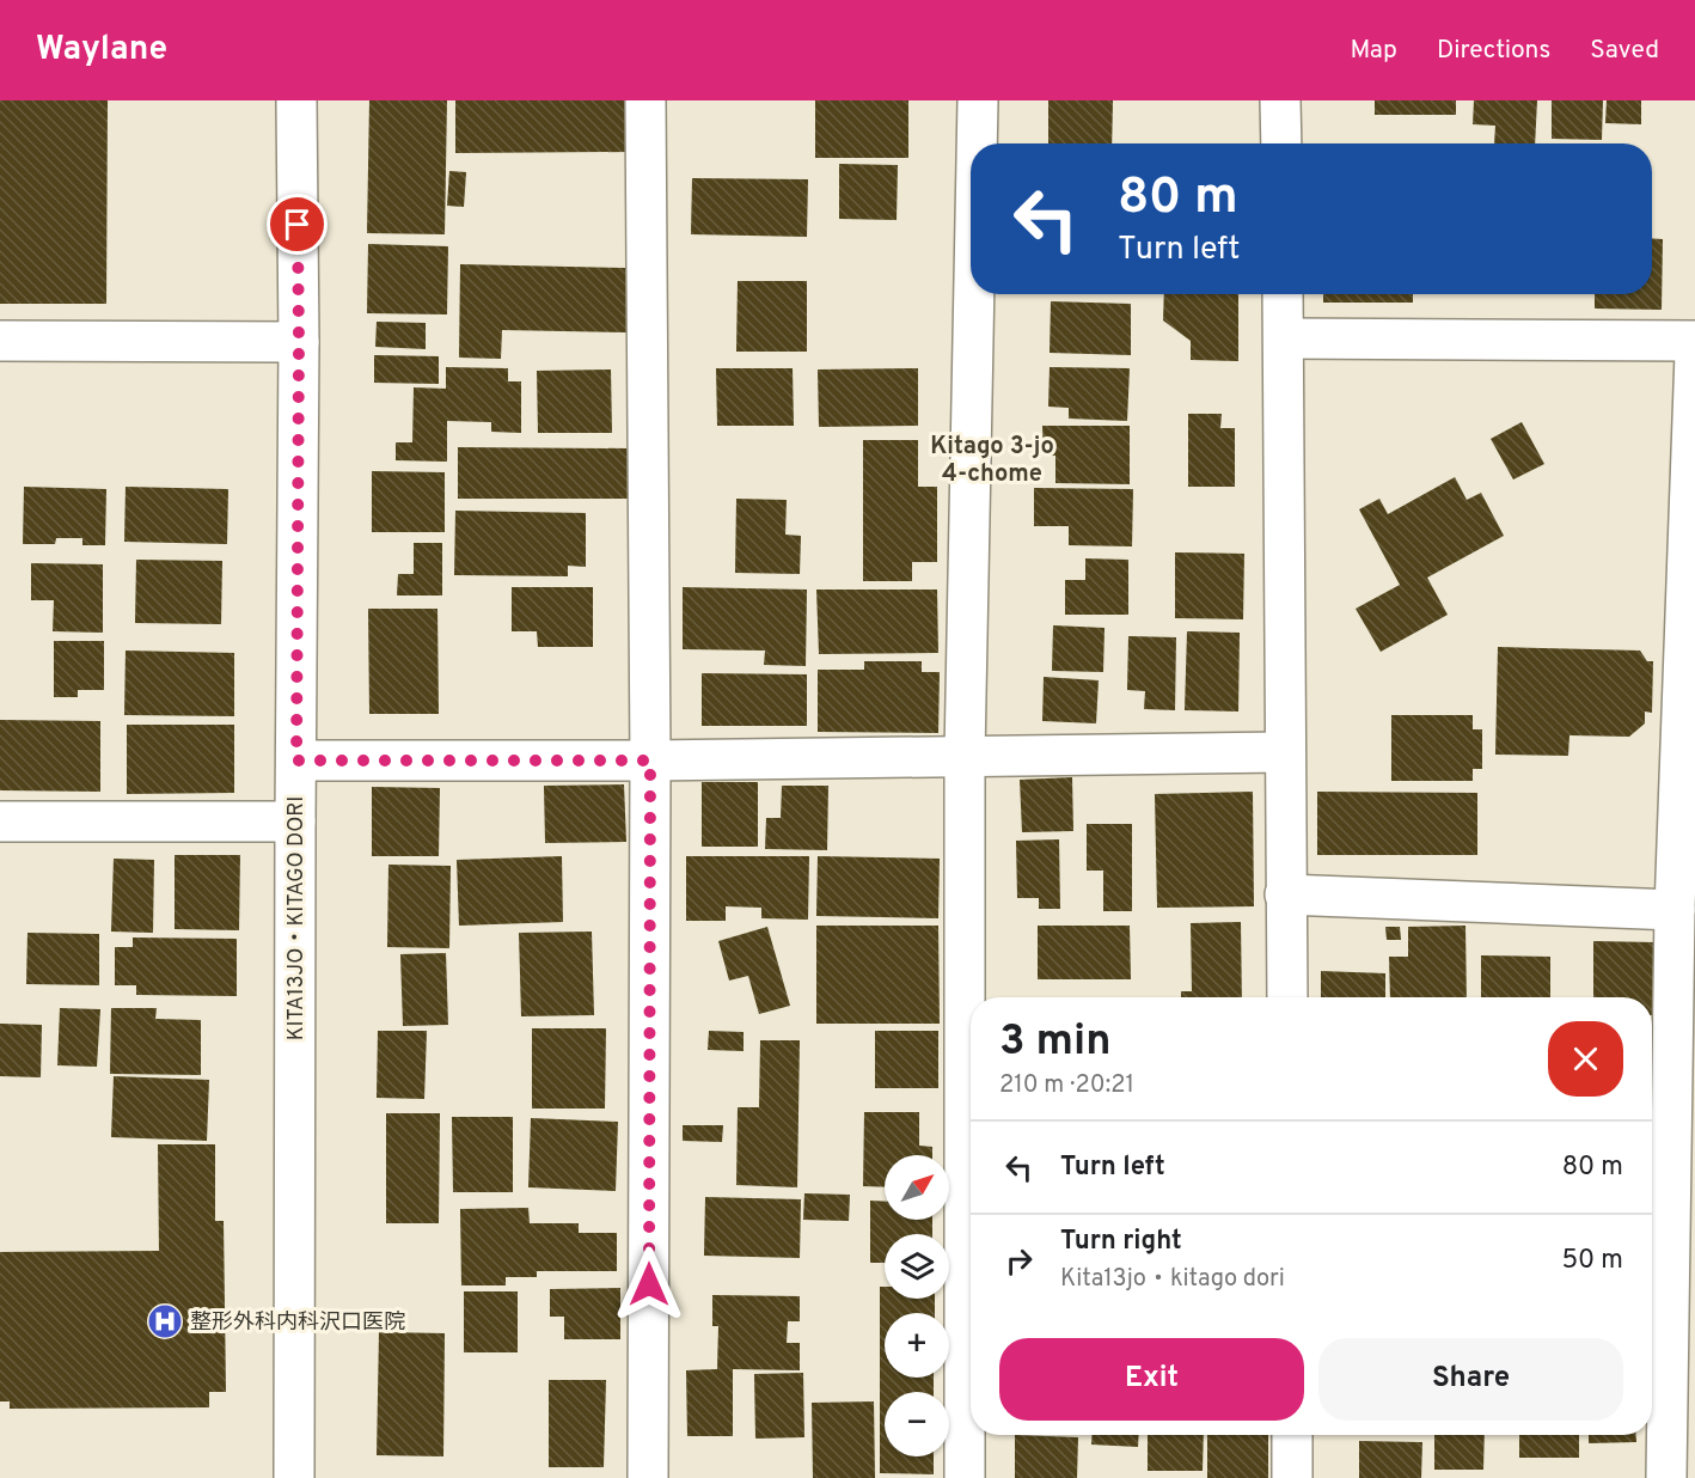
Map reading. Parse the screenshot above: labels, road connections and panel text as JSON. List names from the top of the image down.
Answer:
{
  "streets": {
    "street": ["KITA13JO・KITAGO DORI"]
  },
  "districts": ["Kitago 3-jo 4-chome"],
  "places": {
    "hospital": ["整形外科内科沢口医院"]
  },
  "north": "top right",
  "page": {
    "header": "Waylane",
    "nav": ["Map", "Directions", "Saved"],
    "turn": ["80 m", "Turn left"],
    "heading": ["3 min", "210 m · 20:21"],
    "list": [
      {
        "name": "Turn left",
        "value": "80 m"
      },
      {
        "name": "Turn right",
        "note": "Kita13jo・kitago dori",
        "value": "50 m"
      }
    ],
    "map_buttons": ["+", "−"],
    "buttons": ["Exit", "Share"]
  }
}
